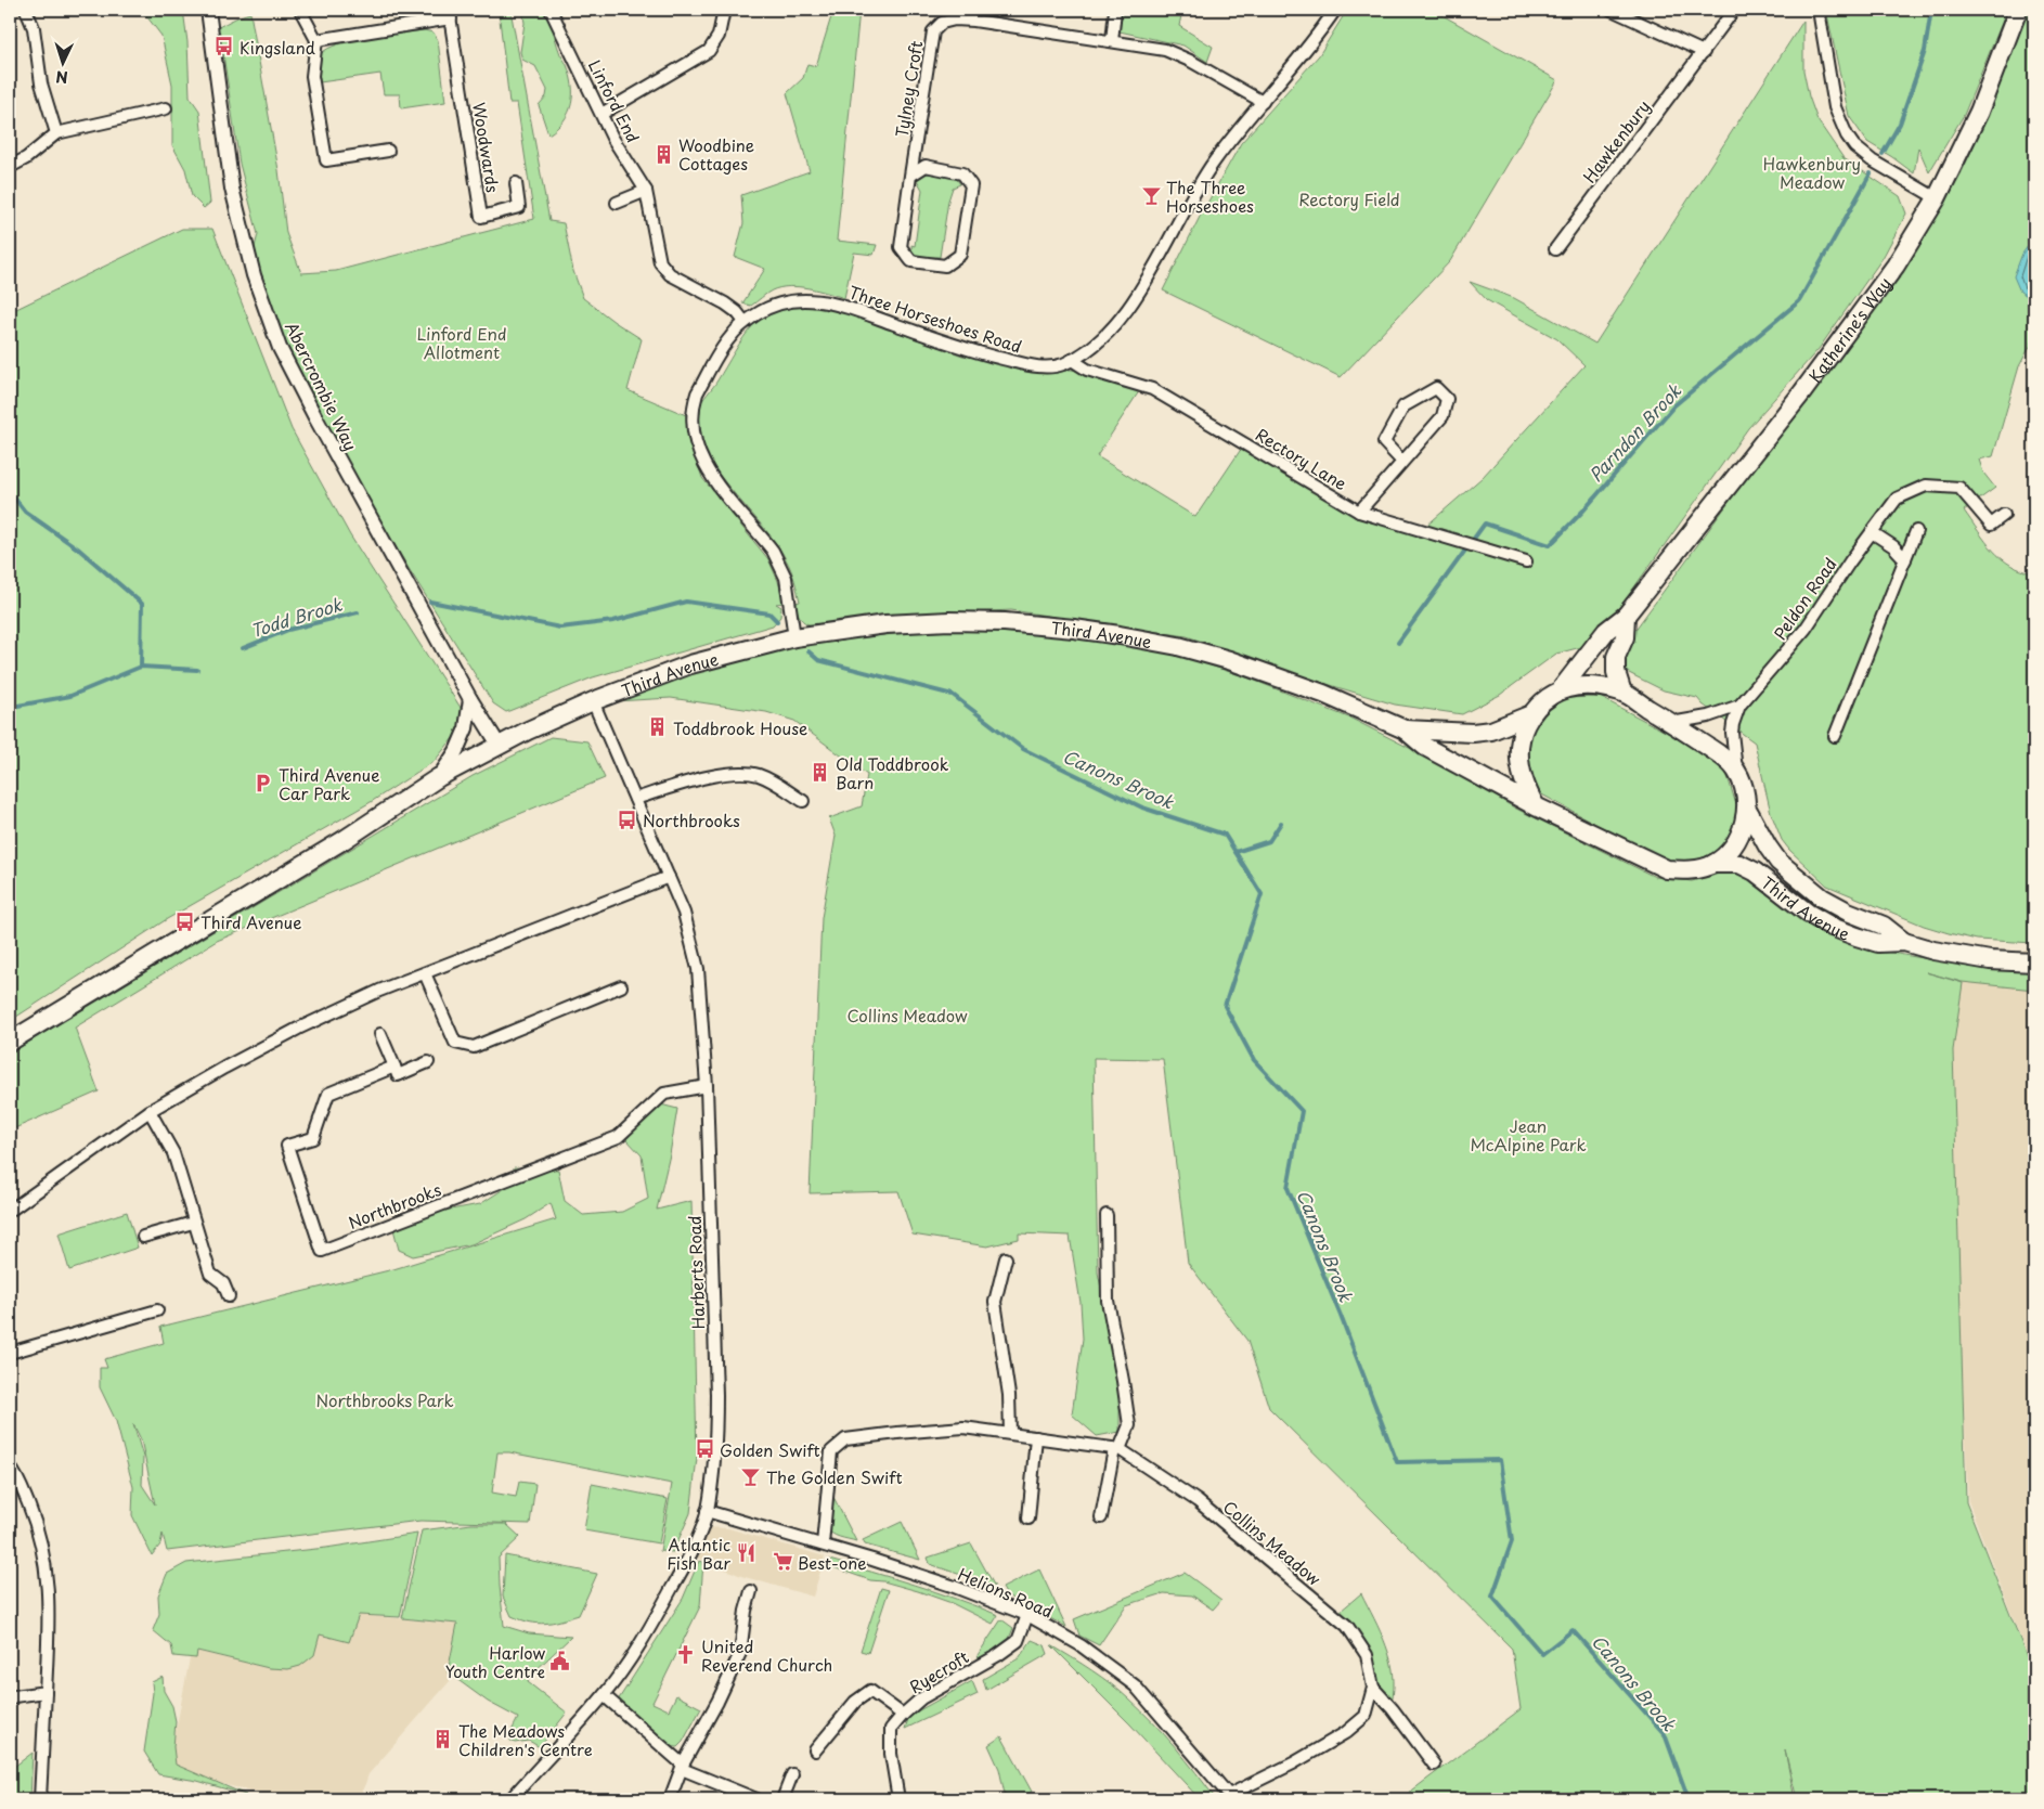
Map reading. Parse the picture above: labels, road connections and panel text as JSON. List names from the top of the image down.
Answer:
{
  "streets": {
    "main road": ["Katherine's Way", "Third Avenue"],
    "street": [
      "Tylney Croft",
      "Linford End",
      "Hawkenbury",
      "Woodwards",
      "Three Horseshoes Road",
      "Abercrombie Way",
      "Rectory Lane",
      "Peldon Road",
      "Northbrooks",
      "Harberts Road",
      "Collins Meadow",
      "Helions Road",
      "Ryecroft"
    ]
  },
  "crossings": [
    ["Tylney Croft", "Three Horseshoes Road"],
    ["Linford End", "Three Horseshoes Road"],
    ["Three Horseshoes Road", "Rectory Lane"],
    ["Three Horseshoes Road", "Third Avenue"],
    ["Katherine's Way", "Third Avenue"],
    ["Abercrombie Way", "Third Avenue"],
    ["Third Avenue", "Harberts Road"],
    ["Northbrooks", "Harberts Road"],
    ["Harberts Road", "Helions Road"],
    ["Collins Meadow", "Helions Road"],
    ["Helions Road", "Ryecroft"]
  ],
  "water": ["Parndon Brook", "Todd Brook", "Canons Brook"],
  "parks": [
    "Hawkenbury Meadow",
    "Rectory Field",
    "Linford End Allotment",
    "Collins Meadow",
    "Jean McAlpine Park",
    "Northbrooks Park"
  ],
  "places": {
    "bus stop": [
      "Kingsland",
      "Northbrooks",
      "Third Avenue",
      "Golden Swift"
    ],
    "building": [
      "Woodbine Cottages",
      "Toddbrook House",
      "Old Toddbrook Barn",
      "The Meadows Children's Centre"
    ],
    "bar": ["The Three Horseshoes", "The Golden Swift"],
    "parking": ["Third Avenue Car Park"],
    "restaurant": ["Atlantic Fish Bar"],
    "supermarket": ["Best-one"],
    "church": ["United Reverend Church"],
    "public building": ["Harlow Youth Centre"]
  },
  "north": "bottom"
}
